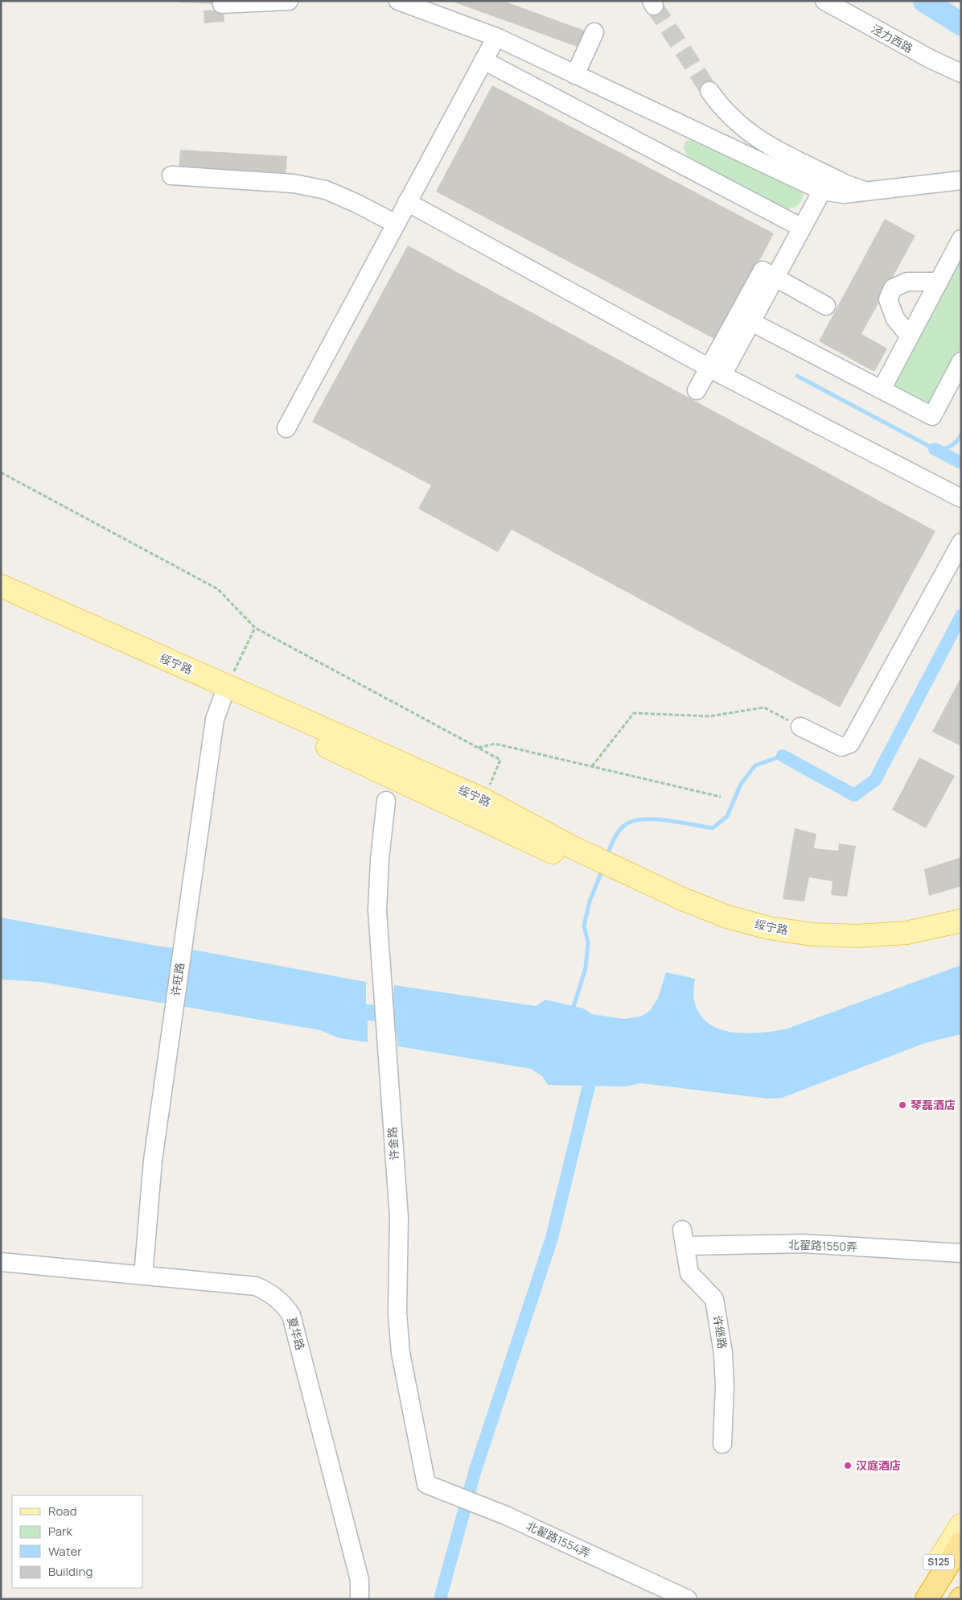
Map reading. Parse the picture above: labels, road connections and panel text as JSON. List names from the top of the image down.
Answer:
{
  "streets": {
    "main road": ["绥宁路", "S125"],
    "street": [
      "泾力西路",
      "许旺路",
      "许金路",
      "北翟路1550弄",
      "许继路",
      "夏华路",
      "北翟路1554弄"
    ]
  },
  "crossings": [
    ["绥宁路", "许旺路"],
    ["许旺路", "夏华路"],
    ["许金路", "北翟路1554弄"],
    ["北翟路1550弄", "许继路"]
  ],
  "places": ["琴磊酒店", "汉庭酒店"],
  "legend": [
    "Road",
    "Park",
    "Water",
    "Building"
  ]
}
